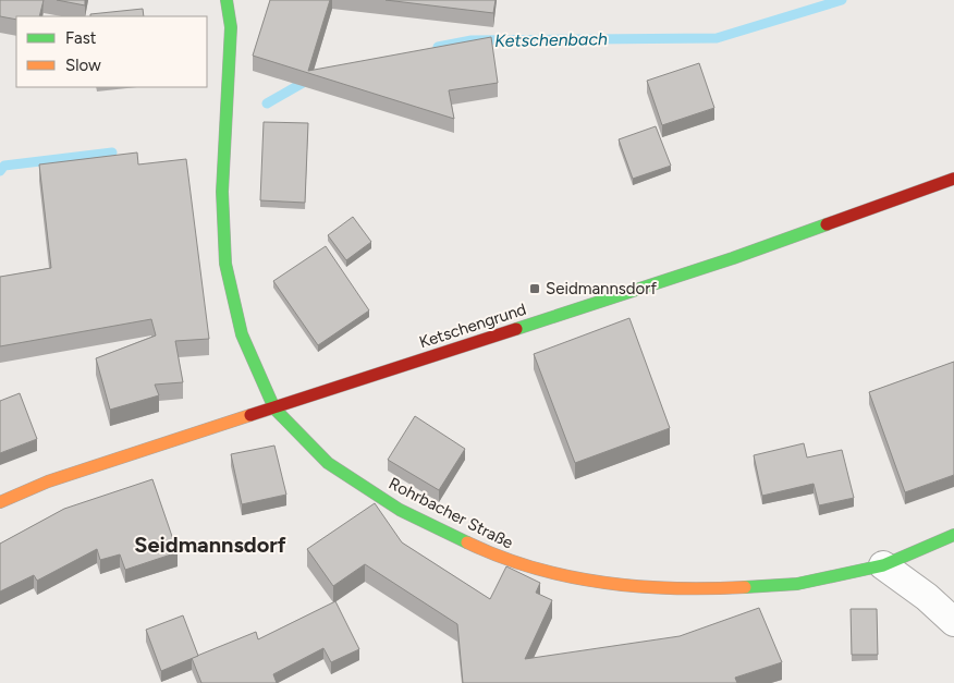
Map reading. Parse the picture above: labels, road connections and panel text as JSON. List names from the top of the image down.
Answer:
{
  "streets": {
    "street": ["Ketschengrund", "Rohrbacher Straße"]
  },
  "crossings": [
    ["Ketschengrund", "Rohrbacher Straße"]
  ],
  "districts": ["Seidmannsdorf"],
  "water": ["Ketschenbach"],
  "places": {
    "transit": ["Seidmannsdorf"]
  },
  "legend": ["Fast", "Slow"]
}
